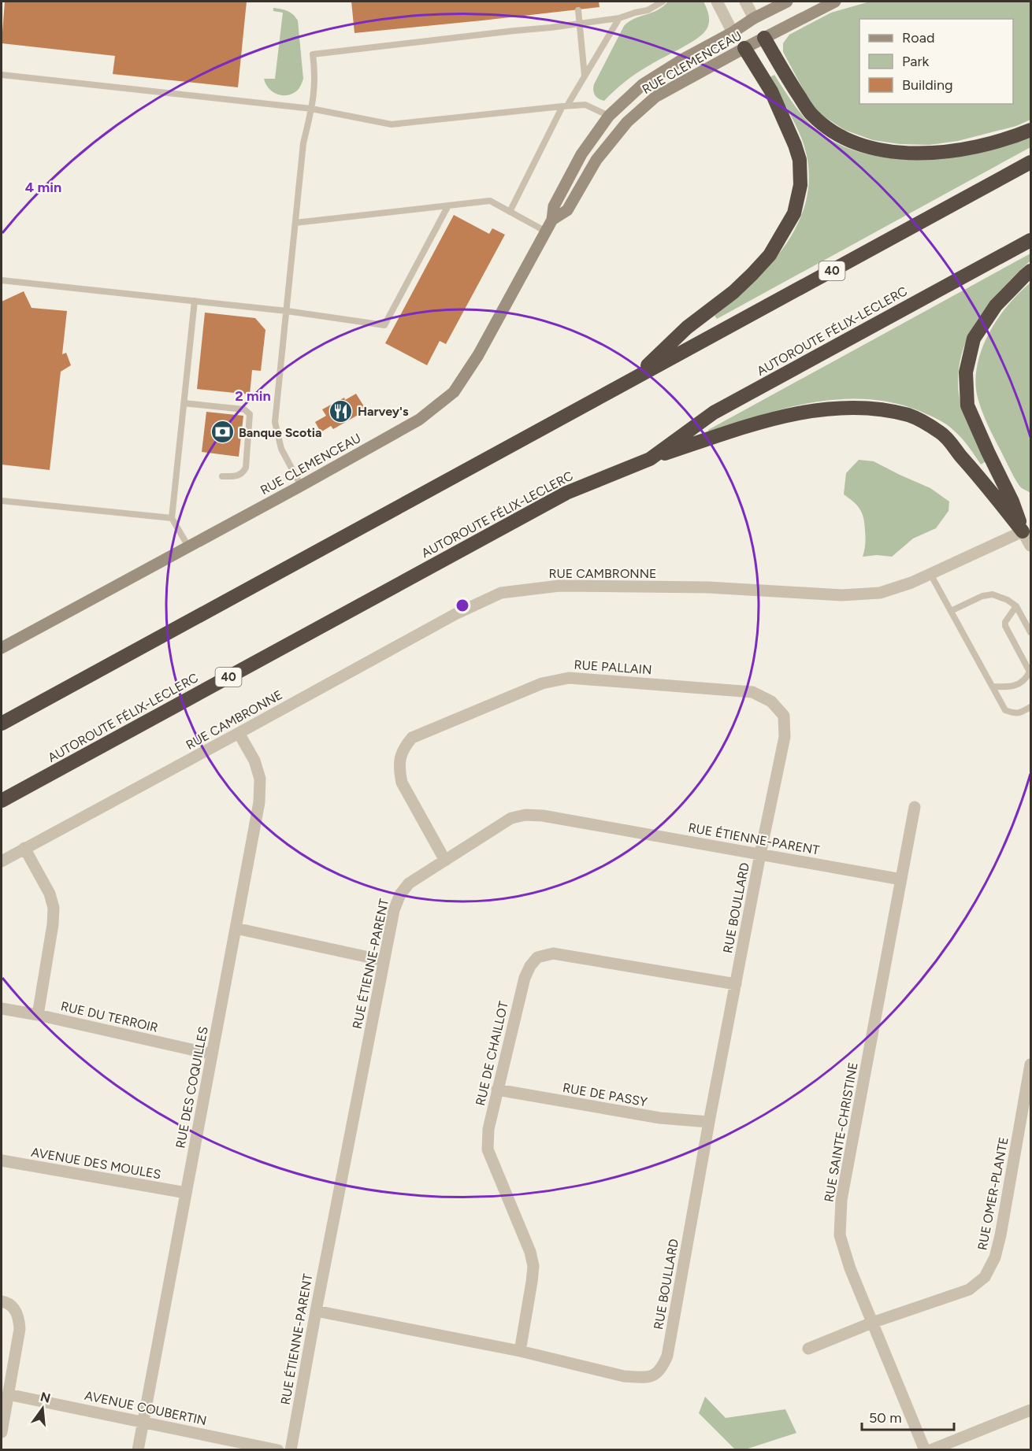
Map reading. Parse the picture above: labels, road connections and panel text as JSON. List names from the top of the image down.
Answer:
{
  "streets": {
    "highway": ["40", "AUTOROUTE FÉLIX-LECLERC"],
    "street": [
      "RUE CLEMENCEAU",
      "RUE CAMBRONNE",
      "RUE PALLAIN",
      "RUE ÉTIENNE-PARENT",
      "RUE BOULLARD",
      "RUE DU TERROIR",
      "RUE DE CHAILLOT",
      "RUE DES COQUILLES",
      "RUE DE PASSY",
      "RUE SAINTE-CHRISTINE",
      "AVENUE DES MOULES",
      "RUE OMER-PLANTE",
      "AVENUE COUBERTIN"
    ]
  },
  "crossings": [
    ["RUE CAMBRONNE", "RUE DES COQUILLES"],
    ["RUE PALLAIN", "RUE ÉTIENNE-PARENT"],
    ["RUE PALLAIN", "RUE BOULLARD"],
    ["RUE ÉTIENNE-PARENT", "RUE BOULLARD"],
    ["RUE ÉTIENNE-PARENT", "RUE SAINTE-CHRISTINE"],
    ["RUE BOULLARD", "RUE DE CHAILLOT"],
    ["RUE BOULLARD", "RUE DE PASSY"],
    ["RUE DU TERROIR", "RUE DES COQUILLES"],
    ["RUE DE CHAILLOT", "RUE DE PASSY"],
    ["RUE DES COQUILLES", "AVENUE DES MOULES"],
    ["RUE DES COQUILLES", "AVENUE COUBERTIN"],
    ["RUE SAINTE-CHRISTINE", "RUE OMER-PLANTE"]
  ],
  "places": {
    "restaurant": ["Harvey's"],
    "bank": ["Banque Scotia"]
  },
  "legend": ["Road", "Park", "Building"],
  "scale_bar": "50 m",
  "north": "top",
  "rings": ["4 min", "2 min"]
}
